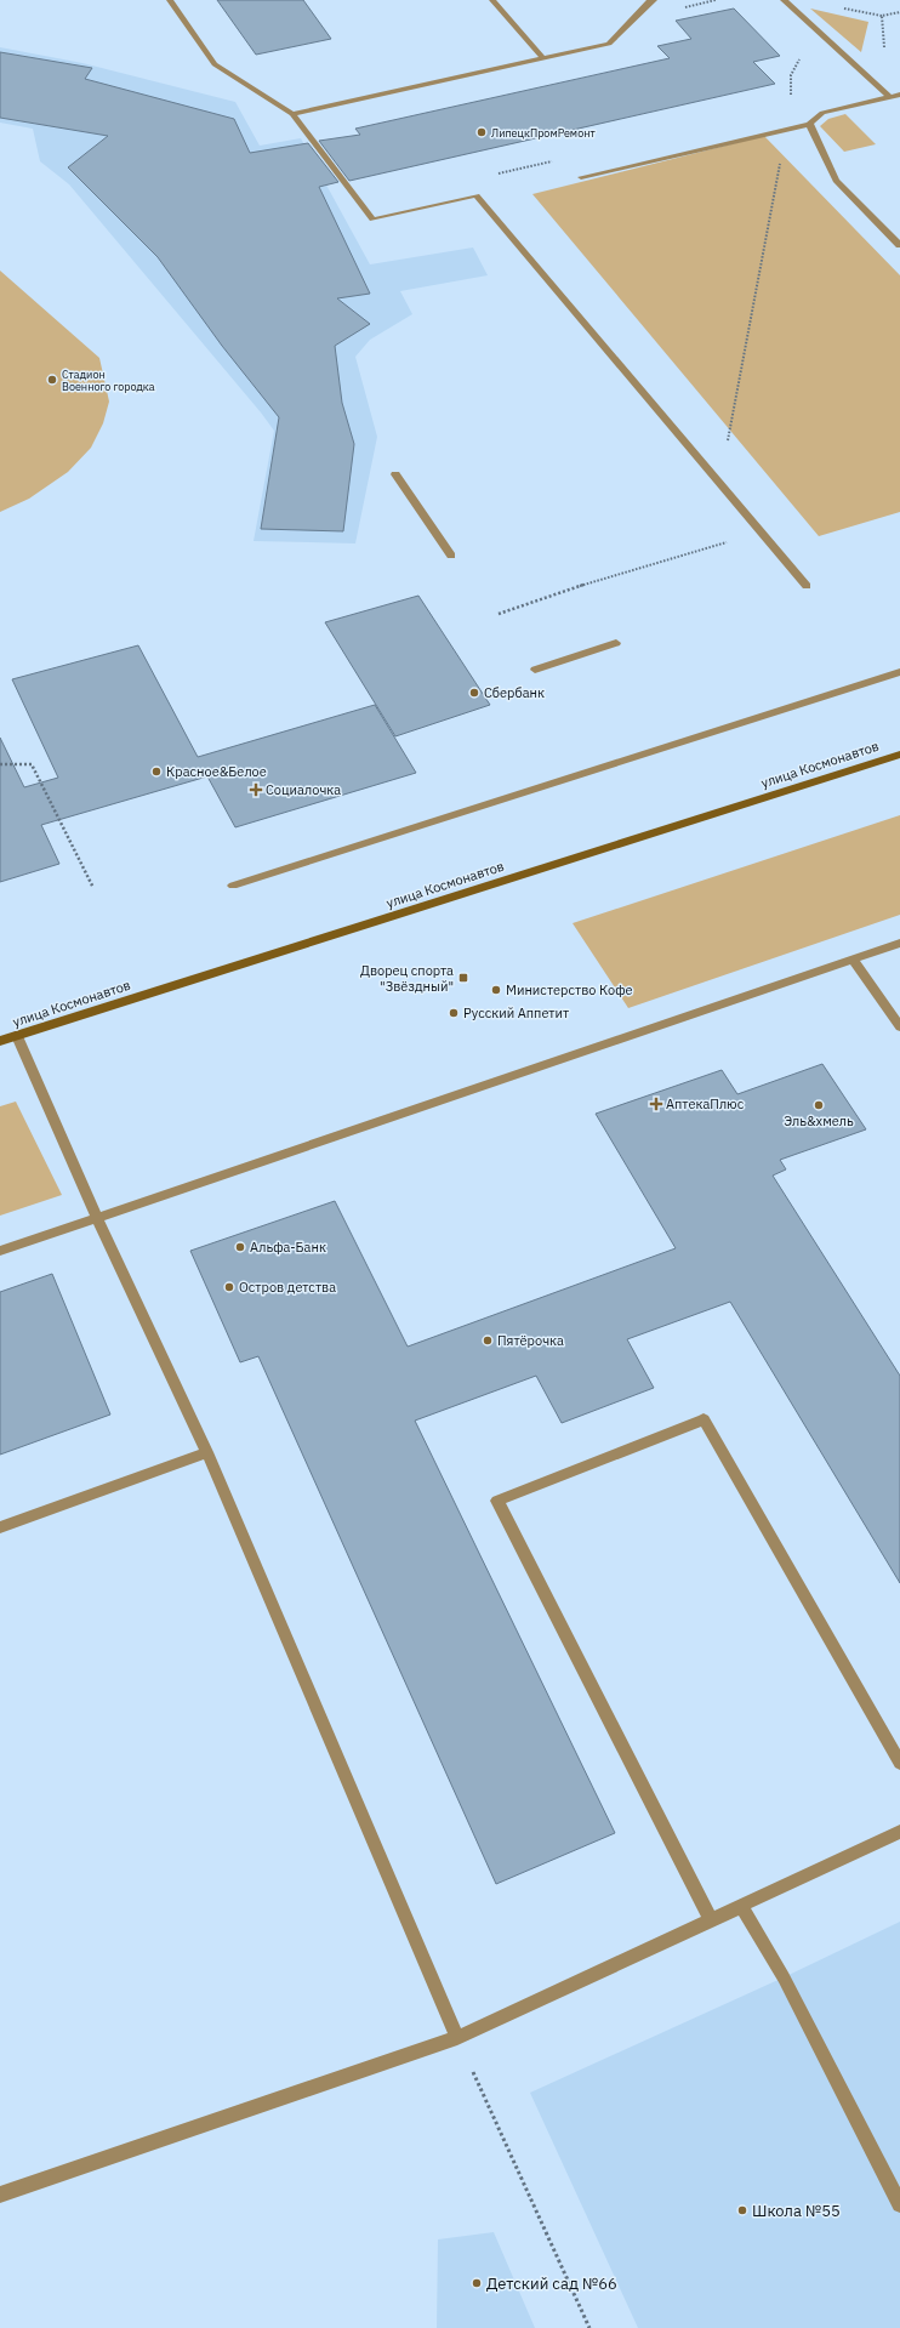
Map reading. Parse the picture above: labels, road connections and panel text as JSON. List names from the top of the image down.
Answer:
{
  "streets": {
    "main road": ["улица Космонавтов"]
  },
  "places": {
    "other": [
      "ЛипецкПромРемонт",
      "Стадион Военного городка",
      "Сбербанк",
      "Красное&Белое",
      "Министерство Кофе",
      "Русский Аппетит",
      "Эль&хмель",
      "Альфа-Банк",
      "Остров детства",
      "Пятёрочка",
      "Школа №55",
      "Детский сад №66"
    ],
    "health": ["Социалочка", "АптекаПлюс"],
    "transit": ["Дворец спорта \"Звёздный\""]
  }
}
